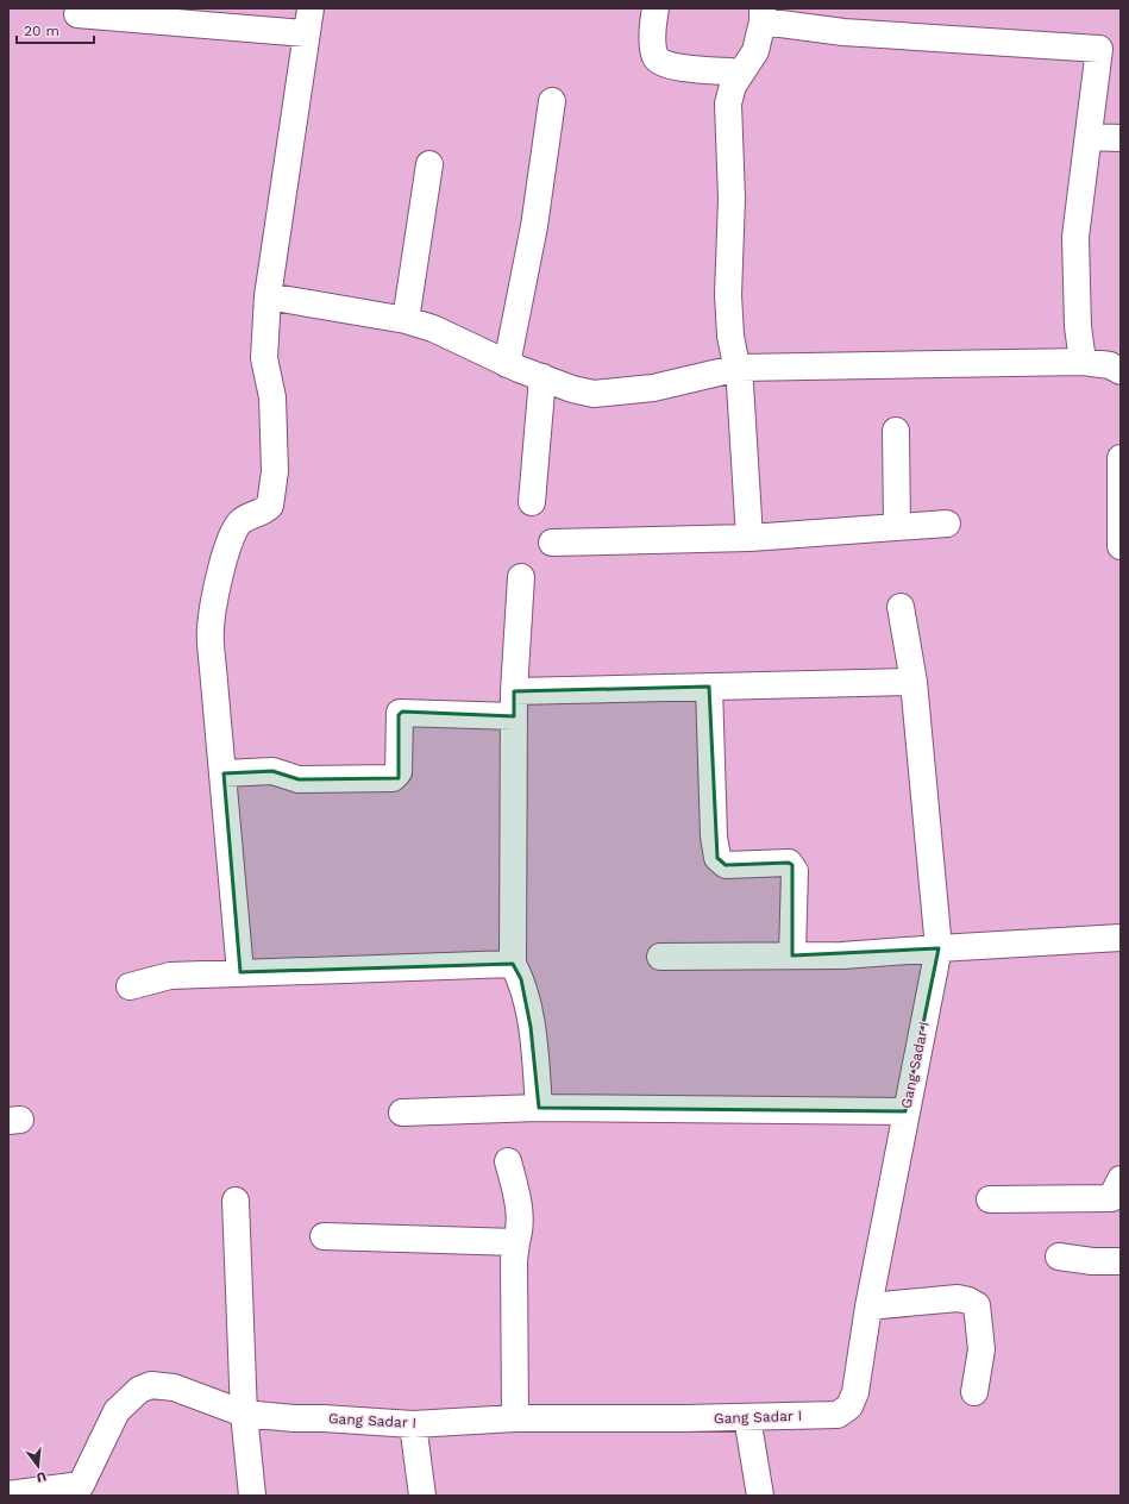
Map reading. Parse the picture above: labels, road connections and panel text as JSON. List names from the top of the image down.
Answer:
{
  "streets": {
    "street": ["Gang Sadar I"]
  },
  "scale_bar": "20 m",
  "north": "bottom"
}
